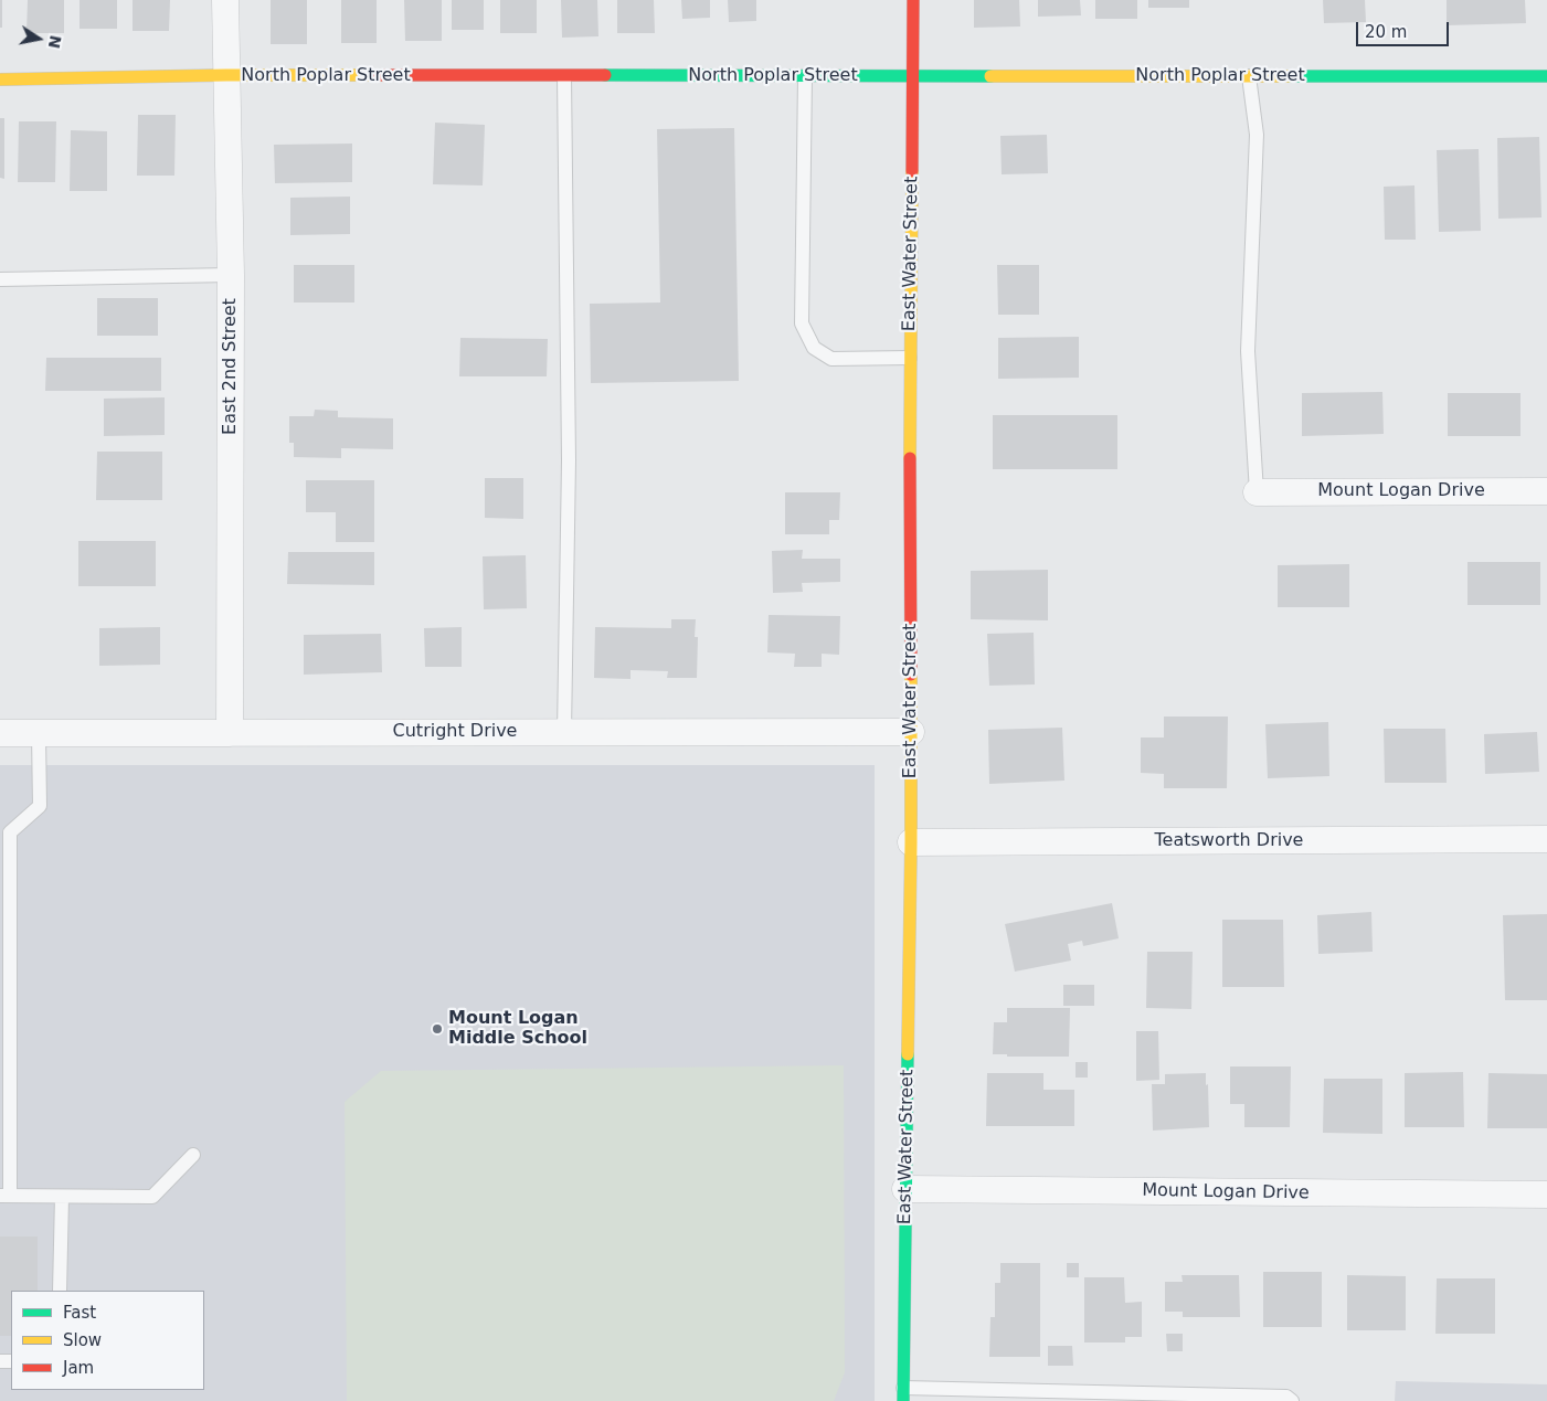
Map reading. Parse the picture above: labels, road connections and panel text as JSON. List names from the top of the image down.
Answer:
{
  "streets": {
    "street": [
      "North Poplar Street",
      "East Water Street",
      "East 2nd Street",
      "Mount Logan Drive",
      "Cutright Drive",
      "Teatsworth Drive"
    ]
  },
  "crossings": [
    ["North Poplar Street", "East Water Street"],
    ["North Poplar Street", "East 2nd Street"],
    ["East Water Street", "Mount Logan Drive"],
    ["East Water Street", "Cutright Drive"],
    ["East Water Street", "Teatsworth Drive"],
    ["East 2nd Street", "Cutright Drive"]
  ],
  "places": ["Mount Logan Middle School"],
  "legend": ["Fast", "Slow", "Jam"],
  "scale_bar": "20 m",
  "north": "right"
}
